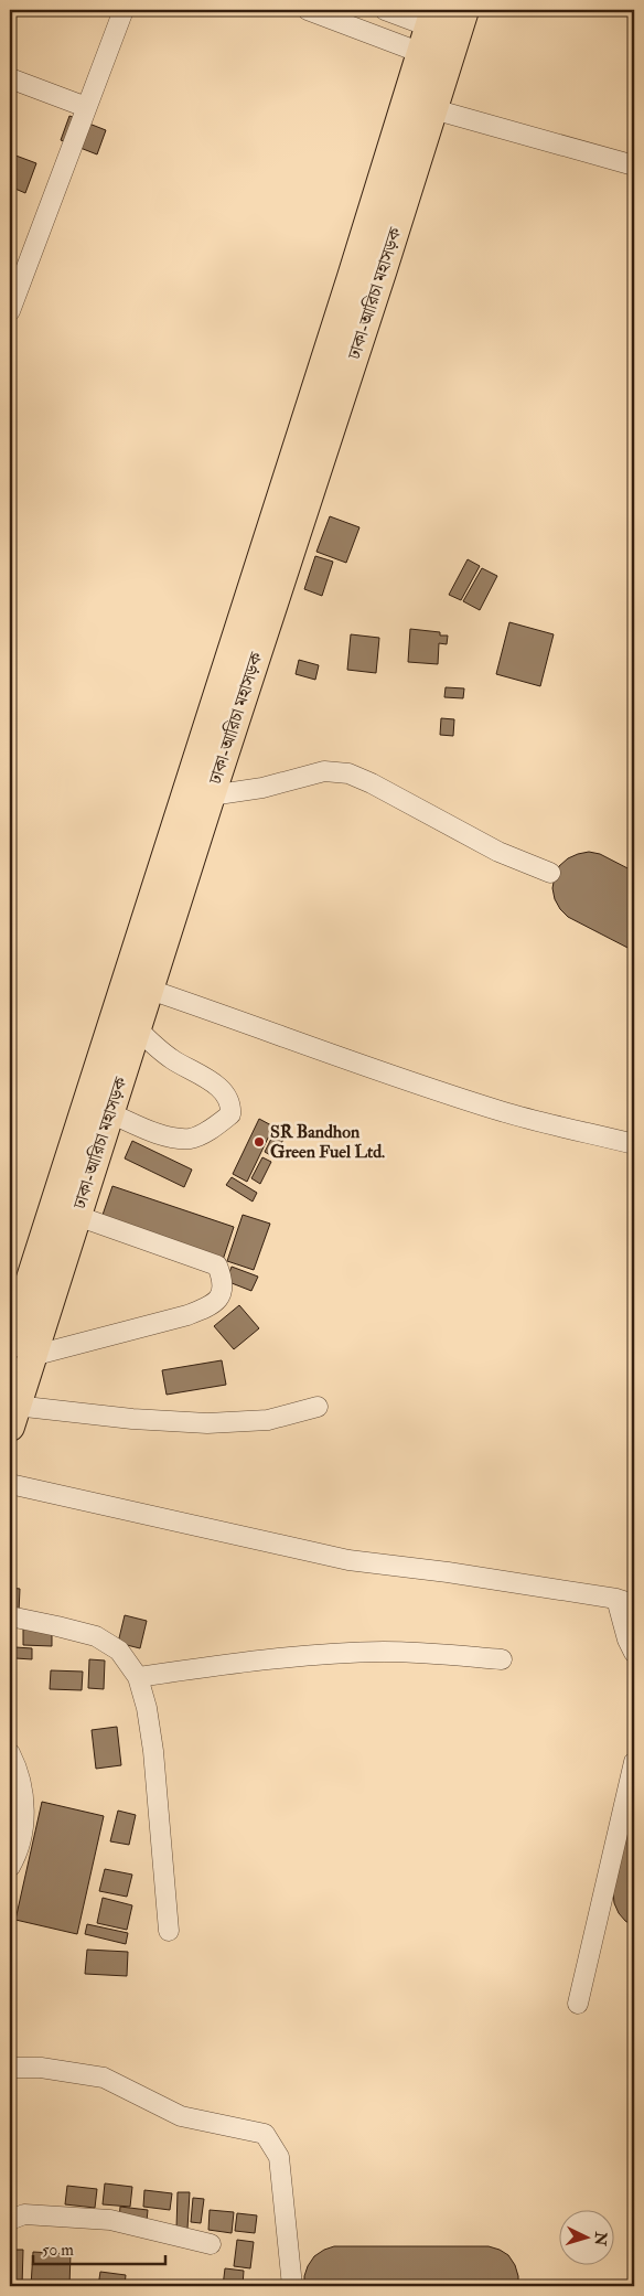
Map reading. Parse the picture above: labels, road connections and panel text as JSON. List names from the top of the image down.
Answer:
{
  "streets": {
    "highway": ["ঢাকা-আরিচা মহাসড়ক"]
  },
  "places": ["SR Bandhon Green Fuel Ltd."],
  "scale_bar": "50 m",
  "north": "right"
}
